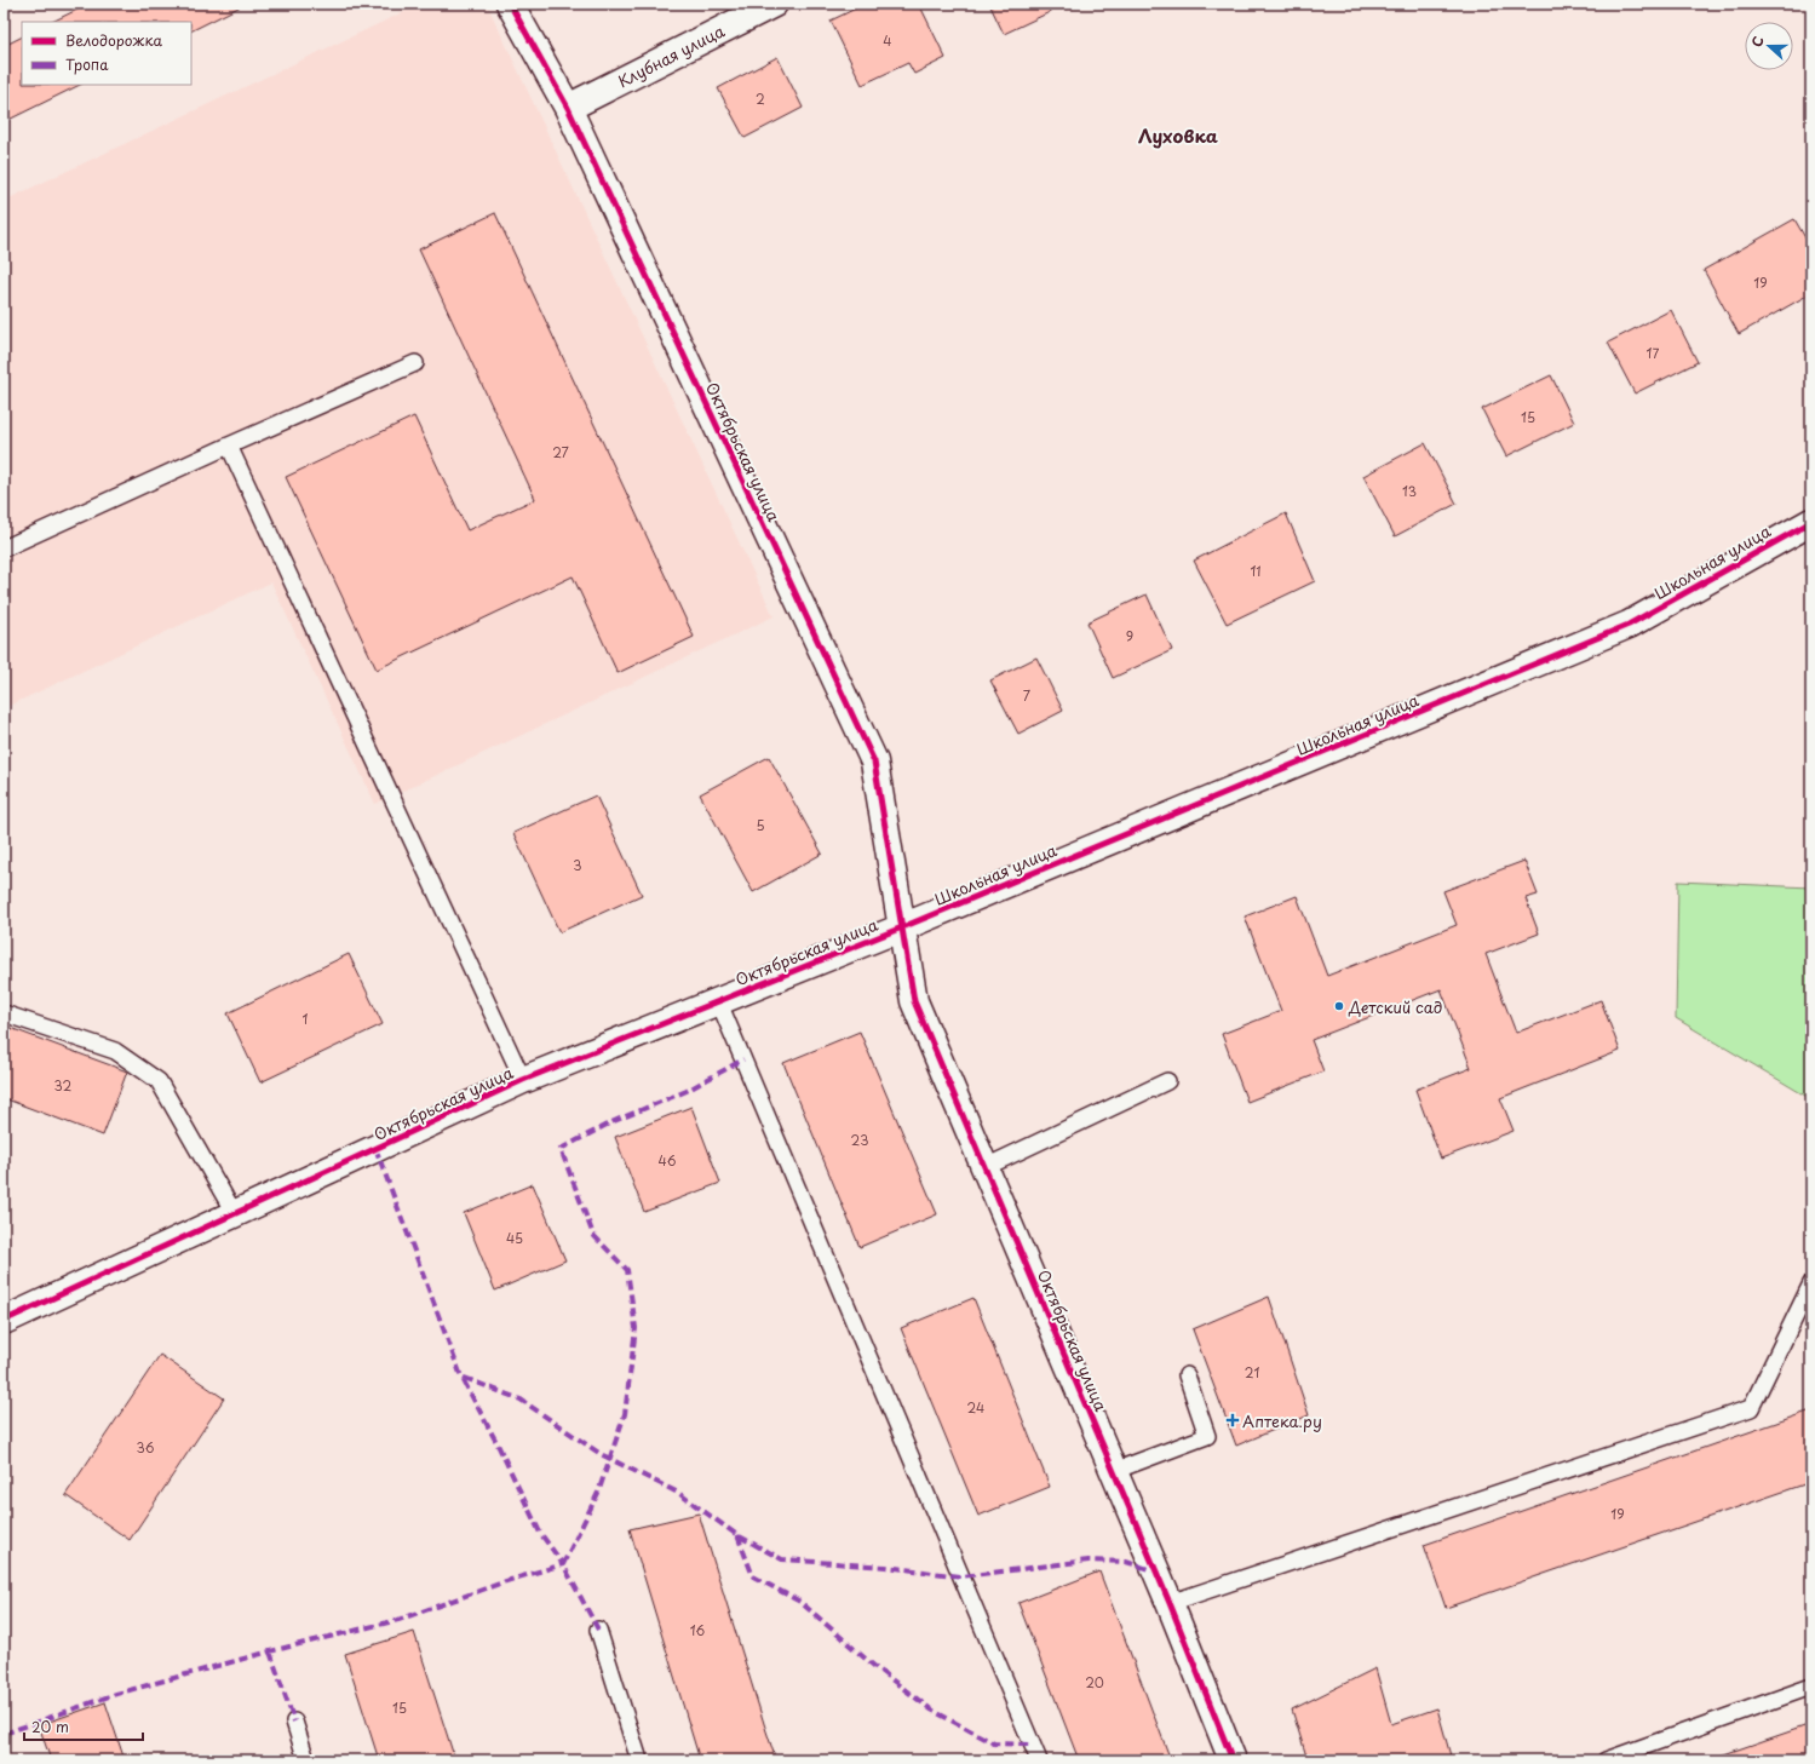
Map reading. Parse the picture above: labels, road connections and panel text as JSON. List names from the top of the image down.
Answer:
{
  "streets": {
    "street": ["Клубная улица", "Октябрьская улица", "Школьная улица"]
  },
  "crossings": [
    ["Клубная улица", "Октябрьская улица"],
    ["Октябрьская улица", "Школьная улица"]
  ],
  "districts": ["Луховка"],
  "places": {
    "other": ["Детский сад"],
    "health": ["Аптека.ру"]
  },
  "house_numbers": [
    "4",
    "2",
    "19",
    "17",
    "15",
    "27",
    "13",
    "11",
    "9",
    "7",
    "5",
    "3",
    "1",
    "32",
    "23",
    "46",
    "45",
    "21",
    "24",
    "36",
    "19",
    "16",
    "20",
    "15"
  ],
  "legend": ["Велодорожка", "Тропа"],
  "scale_bar": "20 m",
  "north": "left"
}
